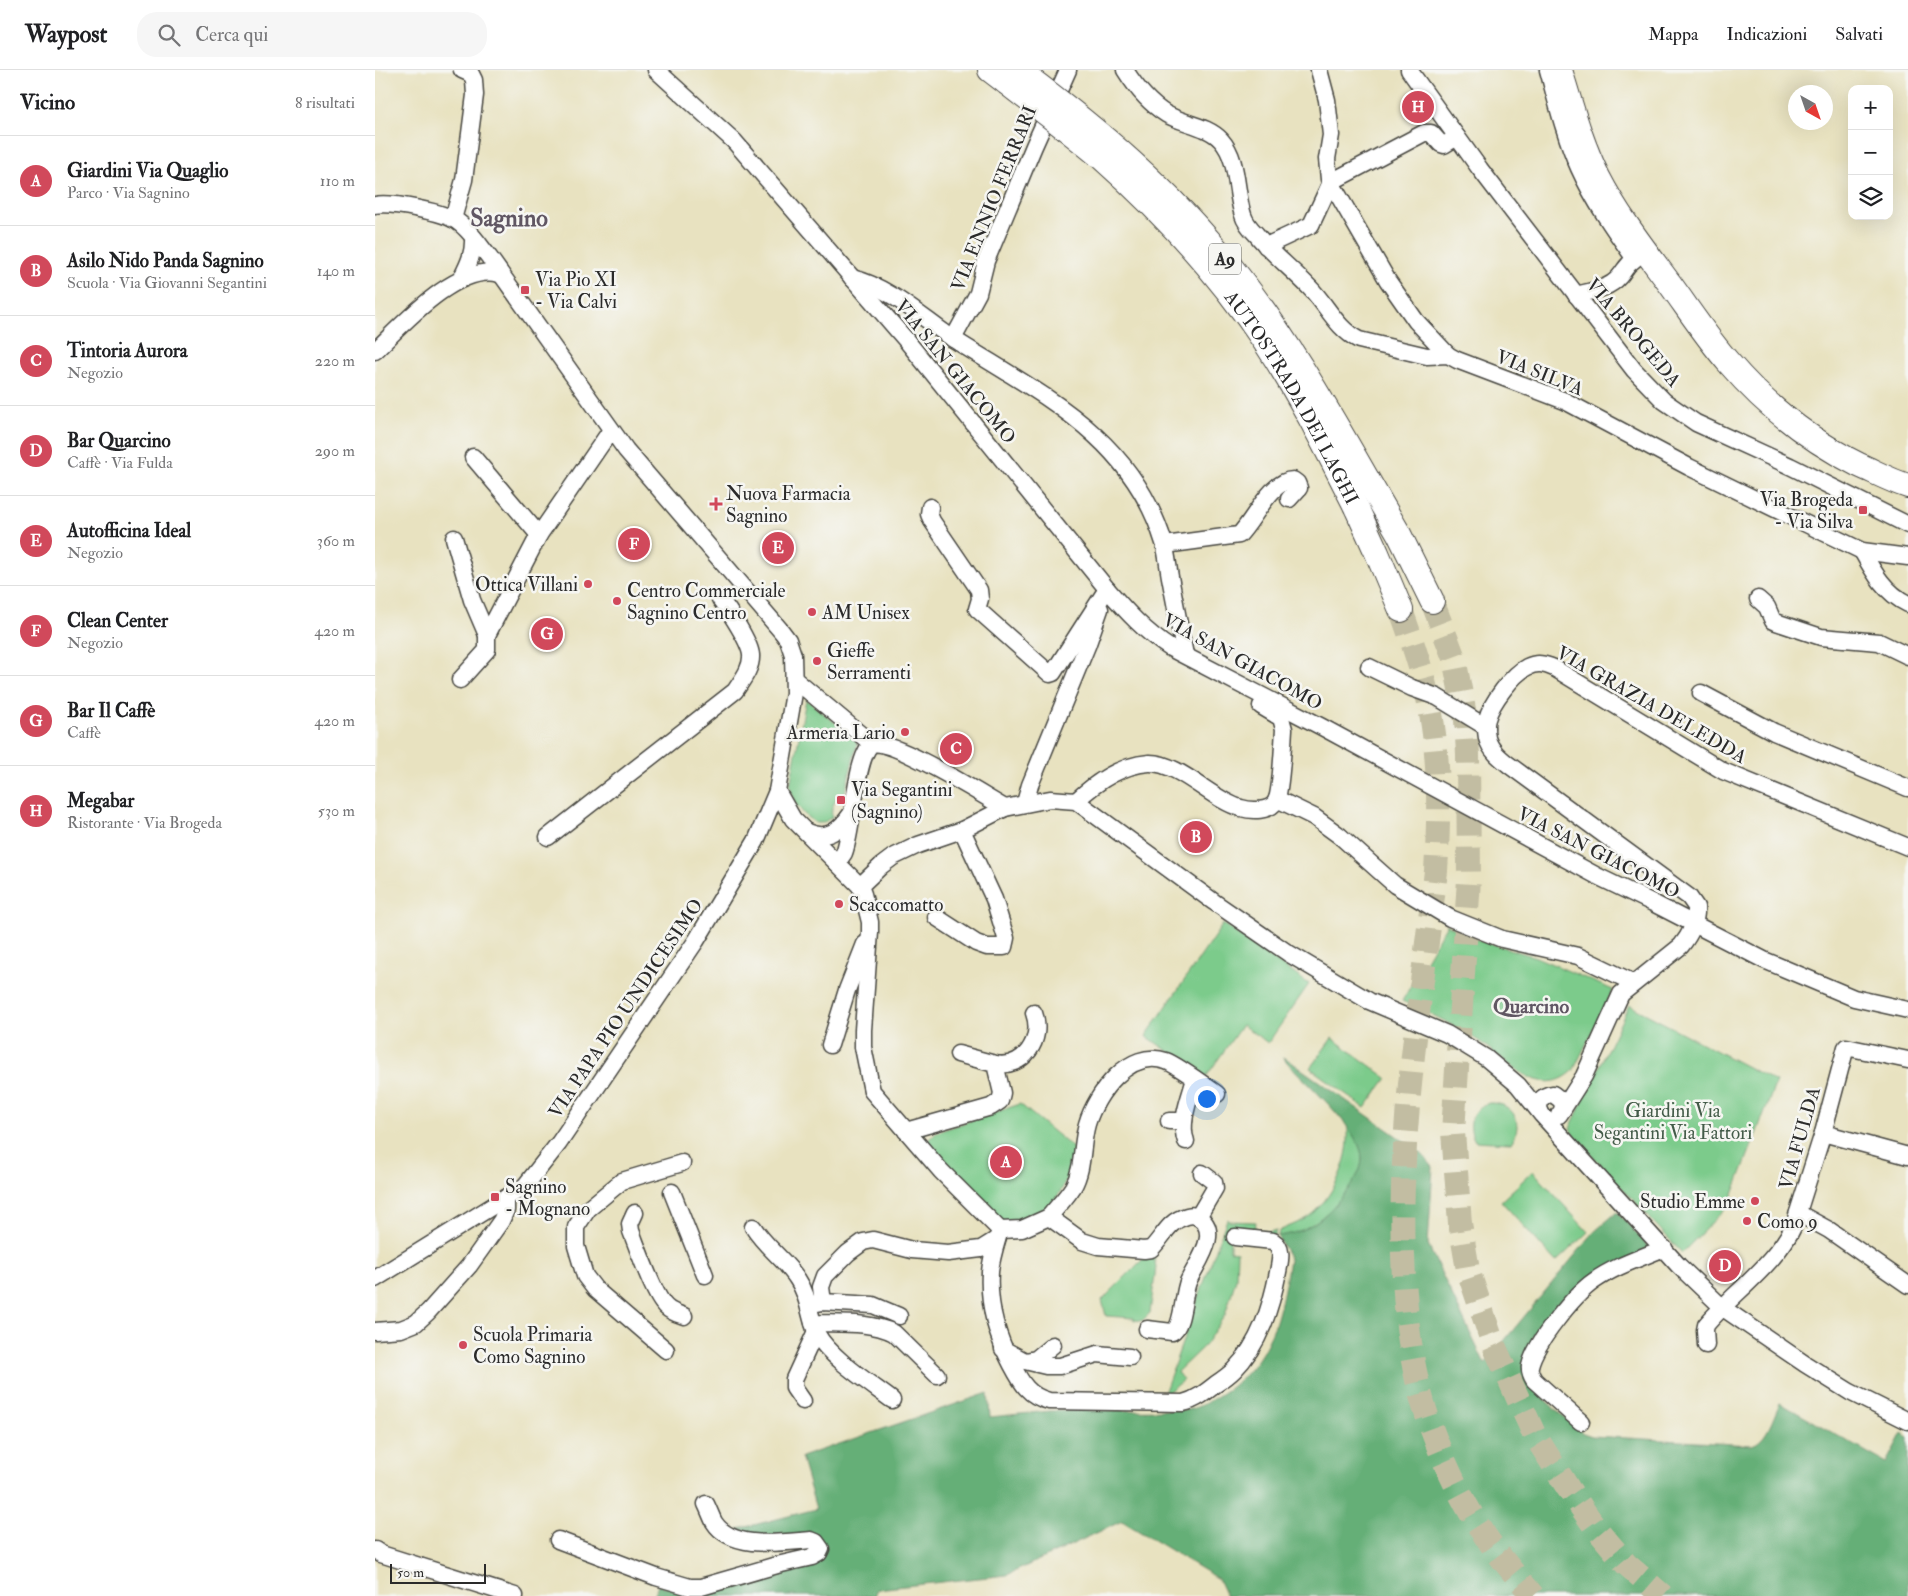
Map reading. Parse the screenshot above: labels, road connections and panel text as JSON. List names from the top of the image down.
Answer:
{
  "streets": {
    "highway": ["A9", "AUTOSTRADA DEI LAGHI"],
    "street": [
      "VIA ENNIO FERRARI",
      "VIA BROGEDA",
      "VIA SAN GIACOMO",
      "VIA SILVA",
      "VIA GRAZIA DELEDDA",
      "VIA PAPA PIO UNDICESIMO",
      "VIA FULDA"
    ]
  },
  "districts": ["Sagnino", "Quarcino"],
  "parks": ["Giardini Via Segantini Via Fattori"],
  "places": {
    "transit": [
      "Via Pio XI - Via Calvi",
      "Via Brogeda - Via Silva",
      "Via Segantini (Sagnino)",
      "Sagnino - Mognano"
    ],
    "health": ["Nuova Farmacia Sagnino"],
    "other": [
      "Ottica Villani",
      "Centro Commerciale Sagnino Centro",
      "AM Unisex",
      "Gieffe Serramenti",
      "Armeria Lario",
      "Scaccomatto",
      "Studio Emme",
      "Como 9",
      "Scuola Primaria Como Sagnino"
    ]
  },
  "scale_bar": "50 m",
  "north": "bottom right",
  "page": {
    "header": "Waypost",
    "search": "Cerca qui",
    "nav": ["Mappa", "Indicazioni", "Salvati"],
    "heading": ["Vicino", "8 risultati"],
    "map_buttons": ["+", "−"],
    "pins": [
      "H",
      "F",
      "E",
      "G",
      "C",
      "B",
      "A",
      "D"
    ],
    "list": [
      {
        "mark": "A",
        "name": "Giardini Via Quaglio",
        "note": "Parco · Via Sagnino",
        "value": "110 m"
      },
      {
        "mark": "B",
        "name": "Asilo Nido Panda Sagnino",
        "note": "Scuola · Via Giovanni Segantini",
        "value": "140 m"
      },
      {
        "mark": "C",
        "name": "Tintoria Aurora",
        "note": "Negozio",
        "value": "220 m"
      },
      {
        "mark": "D",
        "name": "Bar Quarcino",
        "note": "Caffè · Via Fulda",
        "value": "290 m"
      },
      {
        "mark": "E",
        "name": "Autofficina Ideal",
        "note": "Negozio",
        "value": "360 m"
      },
      {
        "mark": "F",
        "name": "Clean Center",
        "note": "Negozio",
        "value": "420 m"
      },
      {
        "mark": "G",
        "name": "Bar Il Caffè",
        "note": "Caffè",
        "value": "420 m"
      },
      {
        "mark": "H",
        "name": "Megabar",
        "note": "Ristorante · Via Brogeda",
        "value": "530 m"
      }
    ],
    "scale": "50 m"
  }
}
